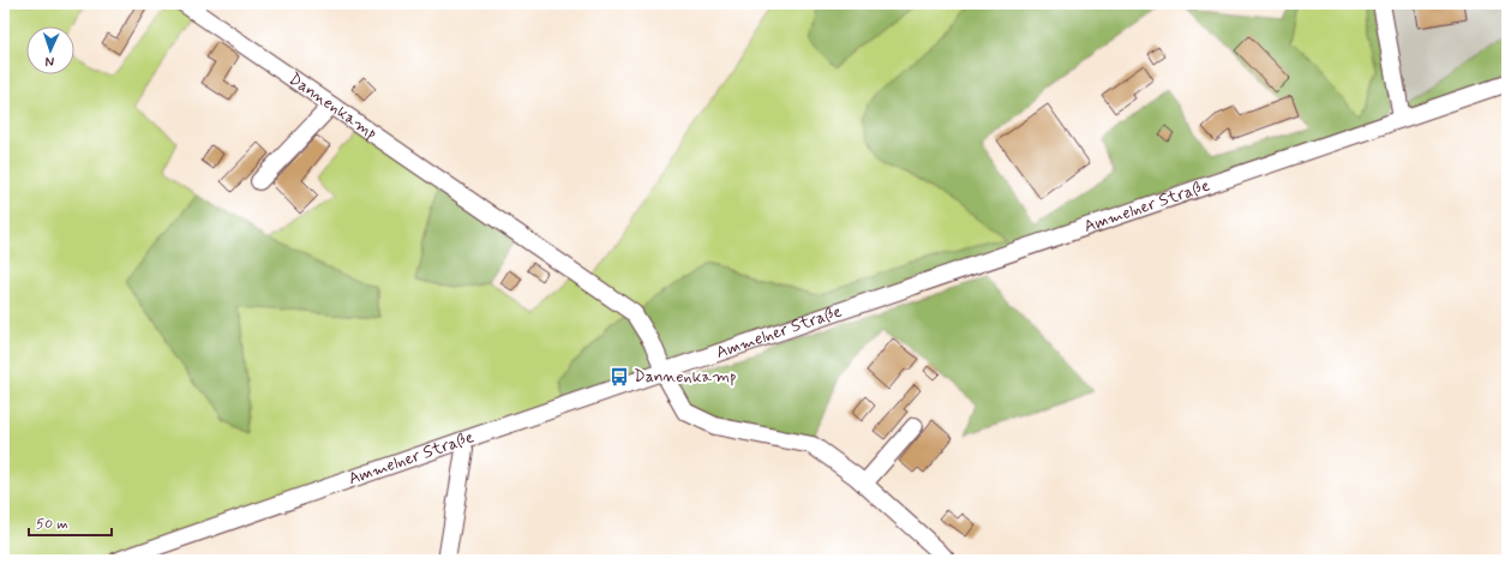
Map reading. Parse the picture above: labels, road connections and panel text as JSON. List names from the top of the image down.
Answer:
{
  "streets": {
    "street": ["Dannenkamp", "Ammelner Straße"]
  },
  "crossings": [
    ["Dannenkamp", "Ammelner Straße"]
  ],
  "places": {
    "bus stop": ["Dannenkamp"]
  },
  "scale_bar": "50 m",
  "north": "bottom"
}
